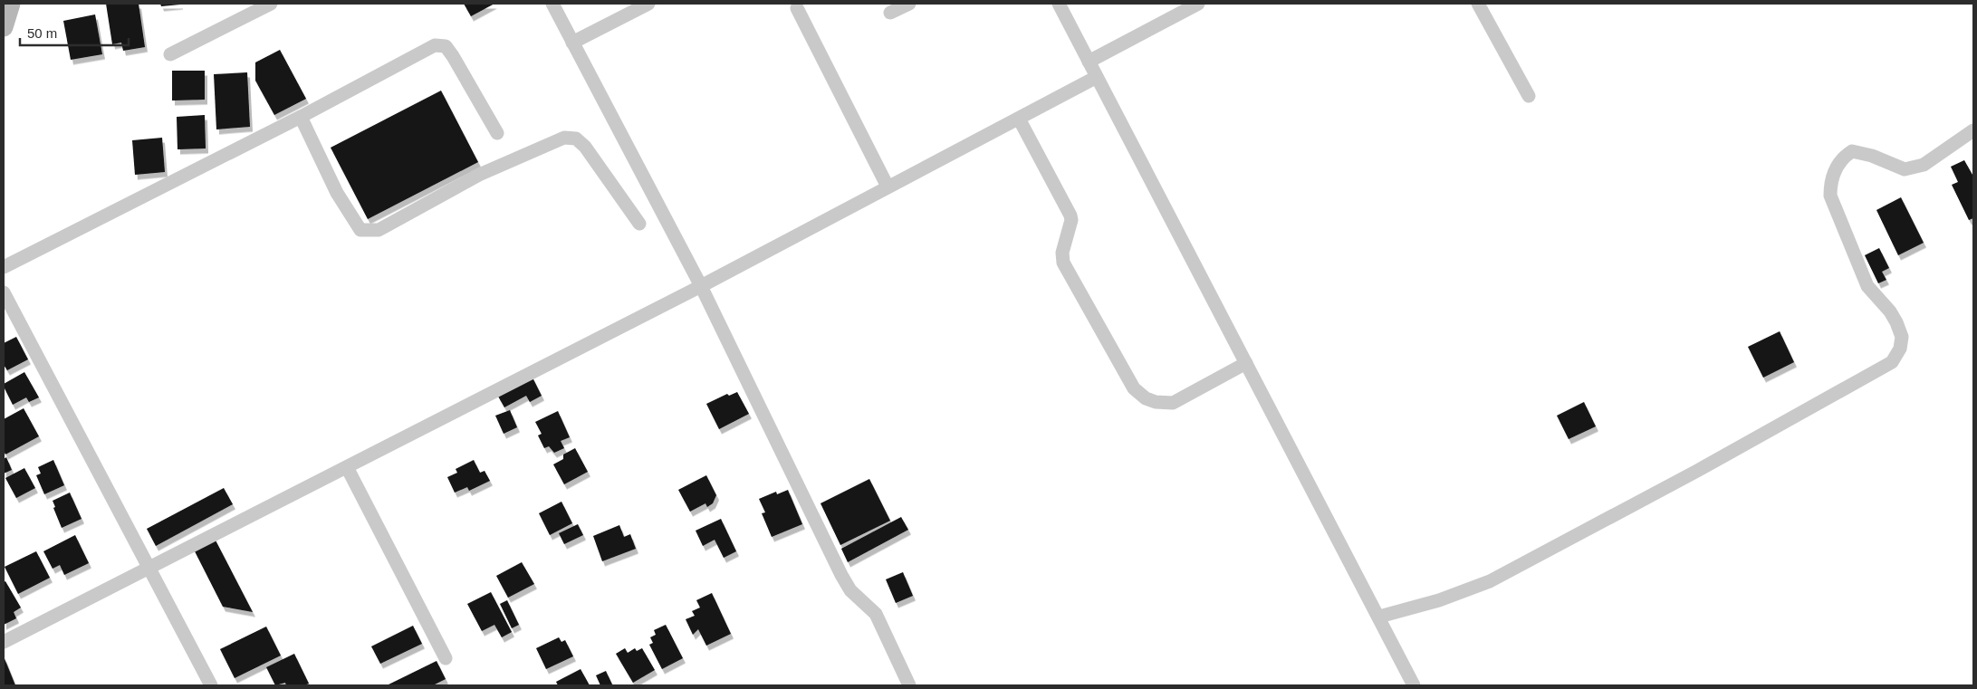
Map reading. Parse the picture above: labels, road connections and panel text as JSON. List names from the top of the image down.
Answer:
{
  "scale_bar": "50 m"
}
